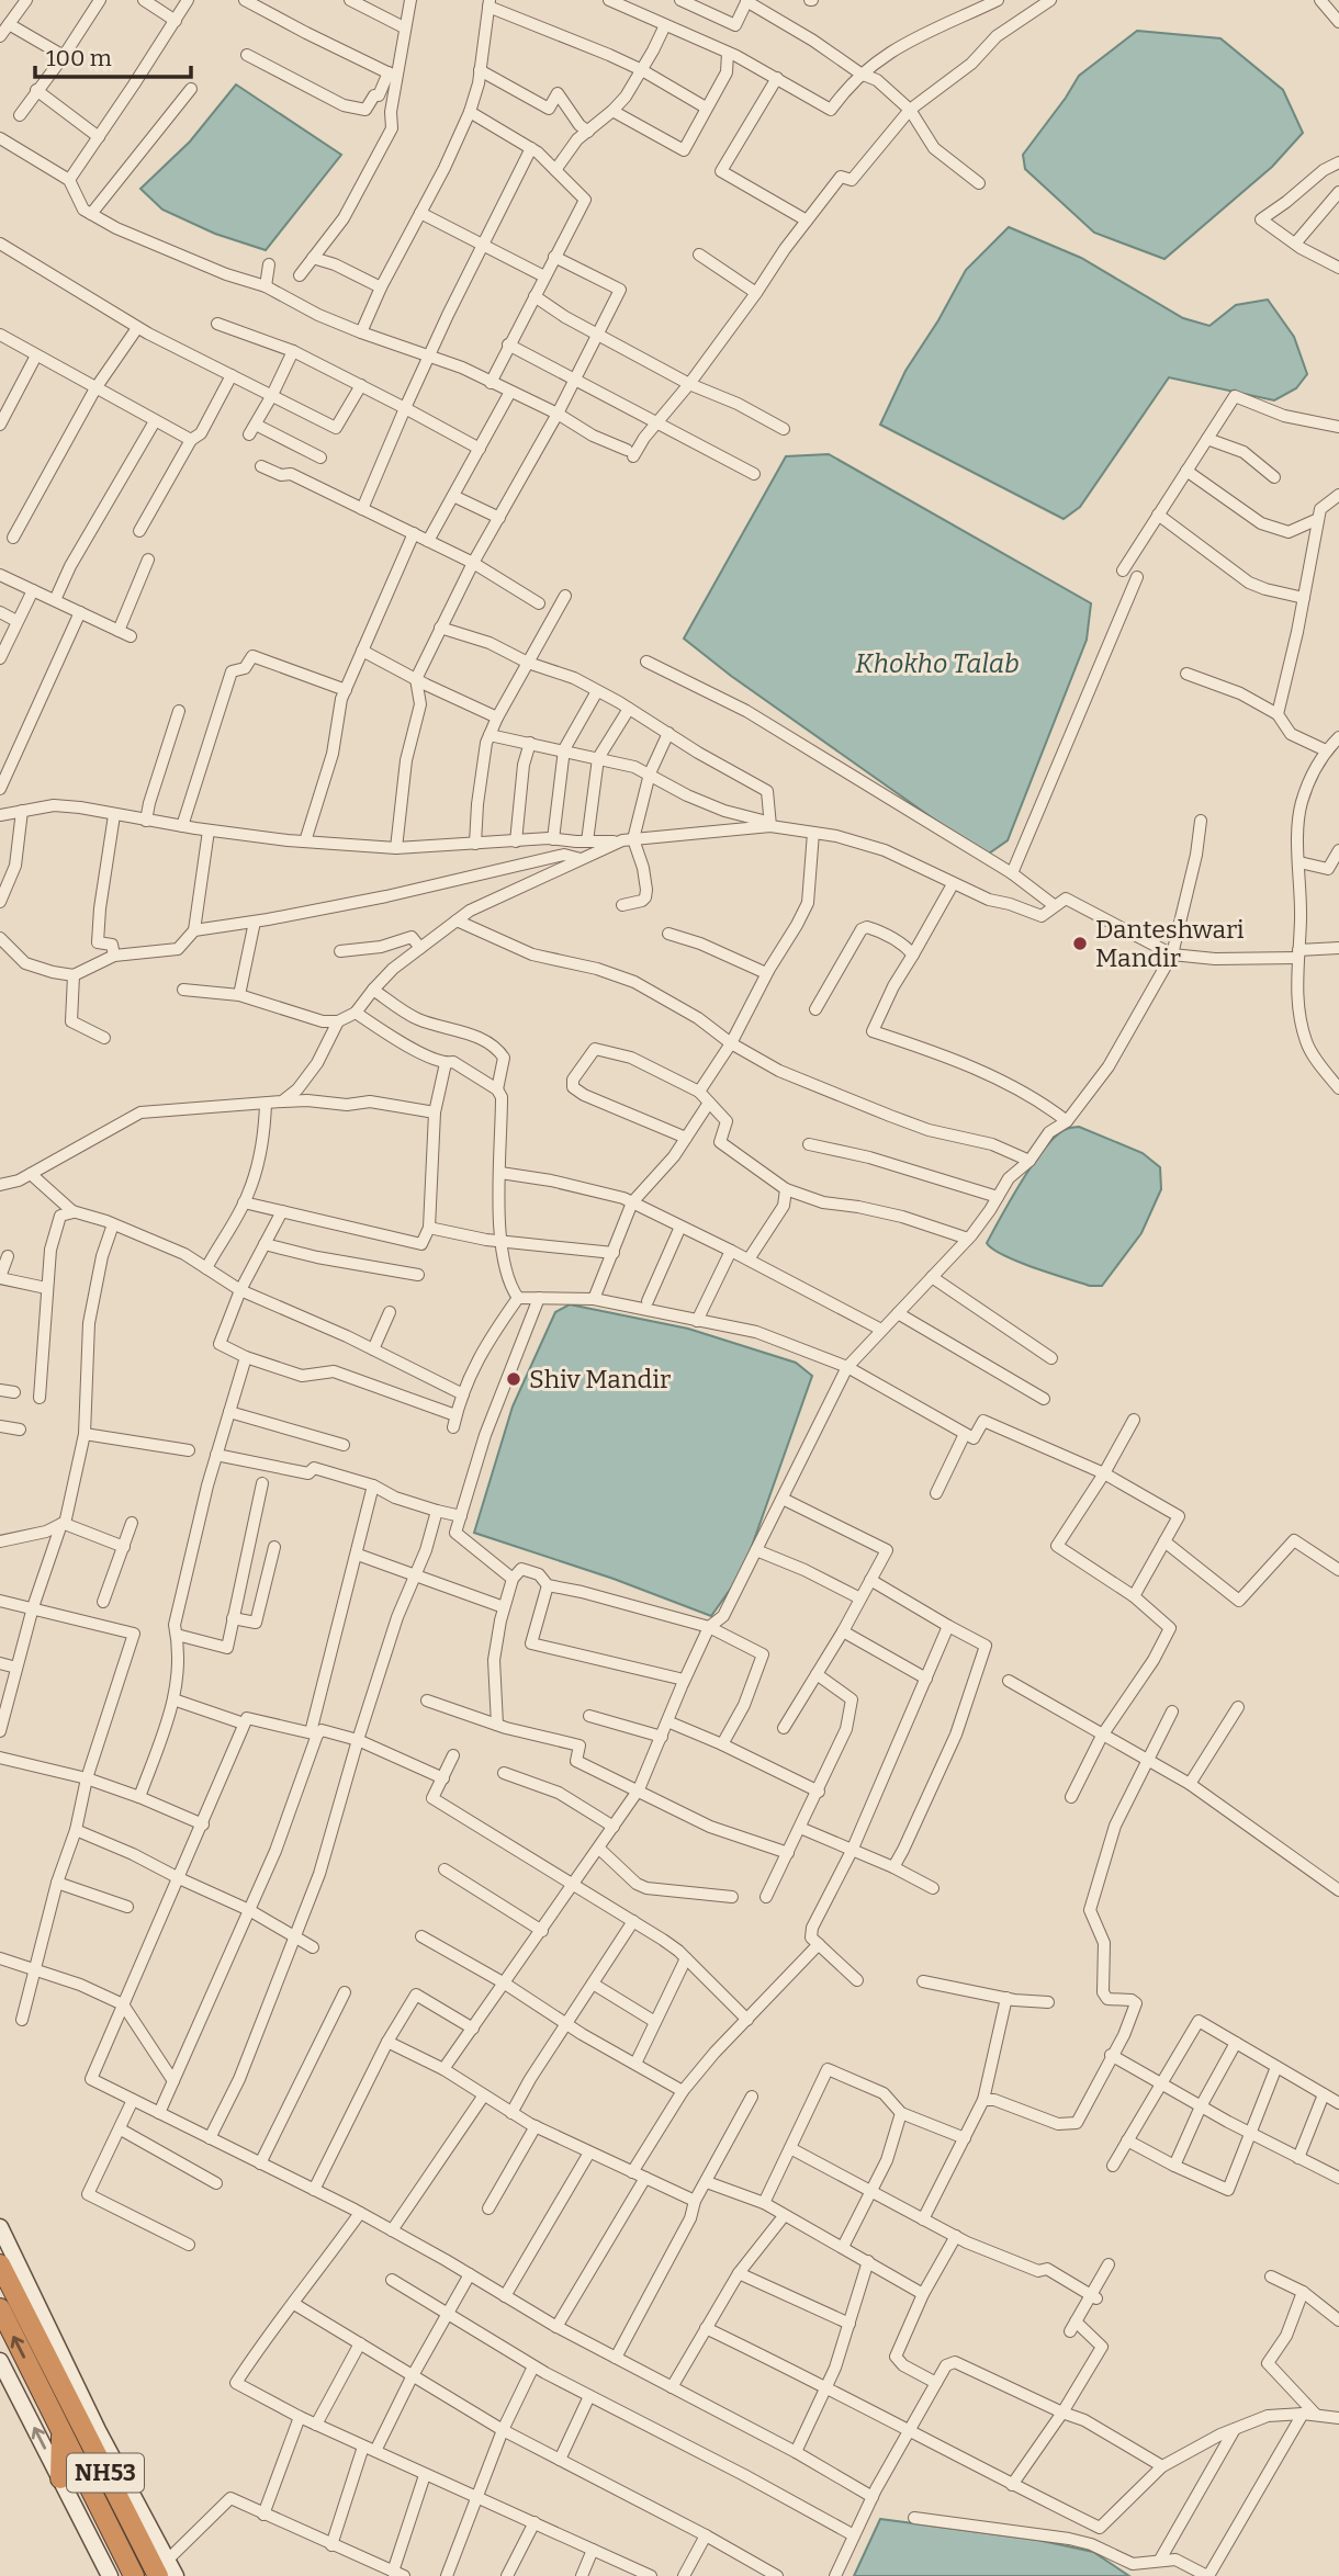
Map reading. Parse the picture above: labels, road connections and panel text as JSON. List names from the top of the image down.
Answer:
{
  "streets": {
    "highway": ["NH53"]
  },
  "water": ["Khokho Talab"],
  "places": ["Danteshwari Mandir", "Shiv Mandir"],
  "scale_bar": "100 m"
}
